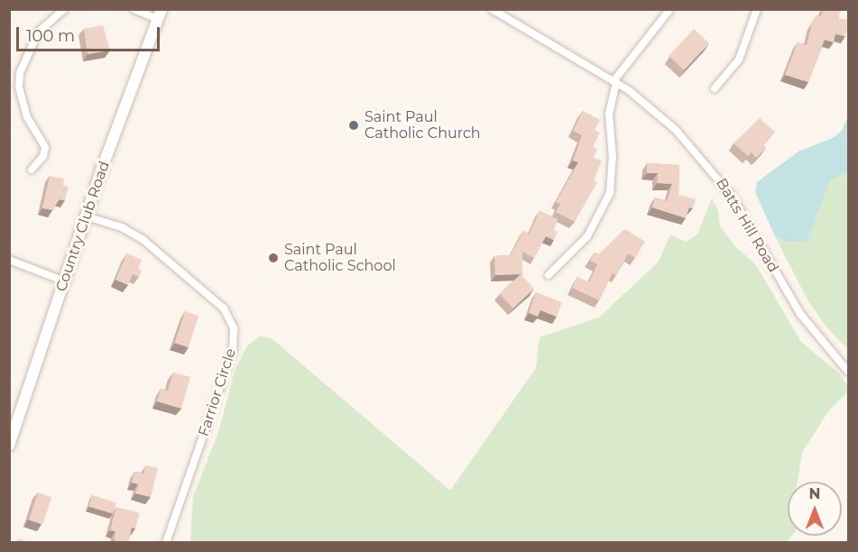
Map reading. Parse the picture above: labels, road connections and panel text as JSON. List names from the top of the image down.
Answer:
{
  "streets": {
    "street": ["Batts Hill Road", "Country Club Road", "Farrior Circle"]
  },
  "crossings": [
    ["Country Club Road", "Farrior Circle"]
  ],
  "places": ["Saint Paul Catholic Church", "Saint Paul Catholic School"],
  "scale_bar": "100 m",
  "north": "top"
}
